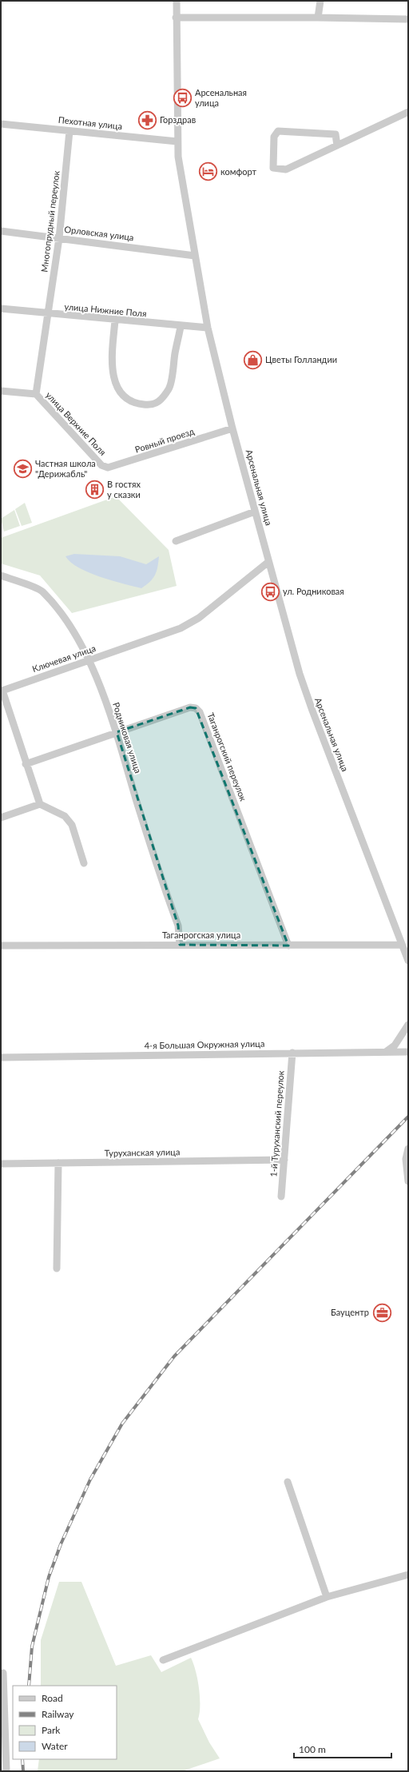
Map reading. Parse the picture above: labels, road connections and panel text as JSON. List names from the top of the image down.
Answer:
{
  "streets": {
    "street": [
      "Пехотная улица",
      "Многопрудный переулок",
      "Орловская улица",
      "улица Нижние Поля",
      "улица Верхние Поля",
      "Ровный проезд",
      "Арсенальная улица",
      "Ключевая улица",
      "Родниковая улица",
      "Таганрогский переулок",
      "Таганрогская улица",
      "4-я Большая Окружная улица",
      "1-й Туруханский переулок",
      "Туруханская улица"
    ]
  },
  "crossings": [
    ["Пехотная улица", "Многопрудный переулок"],
    ["Пехотная улица", "Арсенальная улица"],
    ["Многопрудный переулок", "Орловская улица"],
    ["Многопрудный переулок", "улица Нижние Поля"],
    ["Многопрудный переулок", "улица Верхние Поля"],
    ["Орловская улица", "Арсенальная улица"],
    ["улица Нижние Поля", "улица Верхние Поля"],
    ["улица Нижние Поля", "Арсенальная улица"],
    ["улица Верхние Поля", "Ровный проезд"],
    ["Ровный проезд", "Арсенальная улица"],
    ["Арсенальная улица", "Ключевая улица"],
    ["Арсенальная улица", "Таганрогская улица"],
    ["Ключевая улица", "Родниковая улица"],
    ["Ключевая улица", "Таганрогский переулок"],
    ["Родниковая улица", "Таганрогский переулок"],
    ["Родниковая улица", "Таганрогская улица"],
    ["Таганрогский переулок", "Таганрогская улица"],
    ["4-я Большая Окружная улица", "1-й Туруханский переулок"],
    ["1-й Туруханский переулок", "Туруханская улица"]
  ],
  "places": {
    "bus stop": ["Арсенальная улица", "ул. Родниковая"],
    "pharmacy": ["Горздрав"],
    "hotel": ["комфорт"],
    "shop": ["Цветы Голландии"],
    "school or university": ["Частная школа \"Дерижабль\""],
    "building": ["В гостях у сказки"],
    "office": ["Бауцентр"]
  },
  "legend": [
    "Road",
    "Railway",
    "Park",
    "Water"
  ],
  "scale_bar": "100 m"
}
